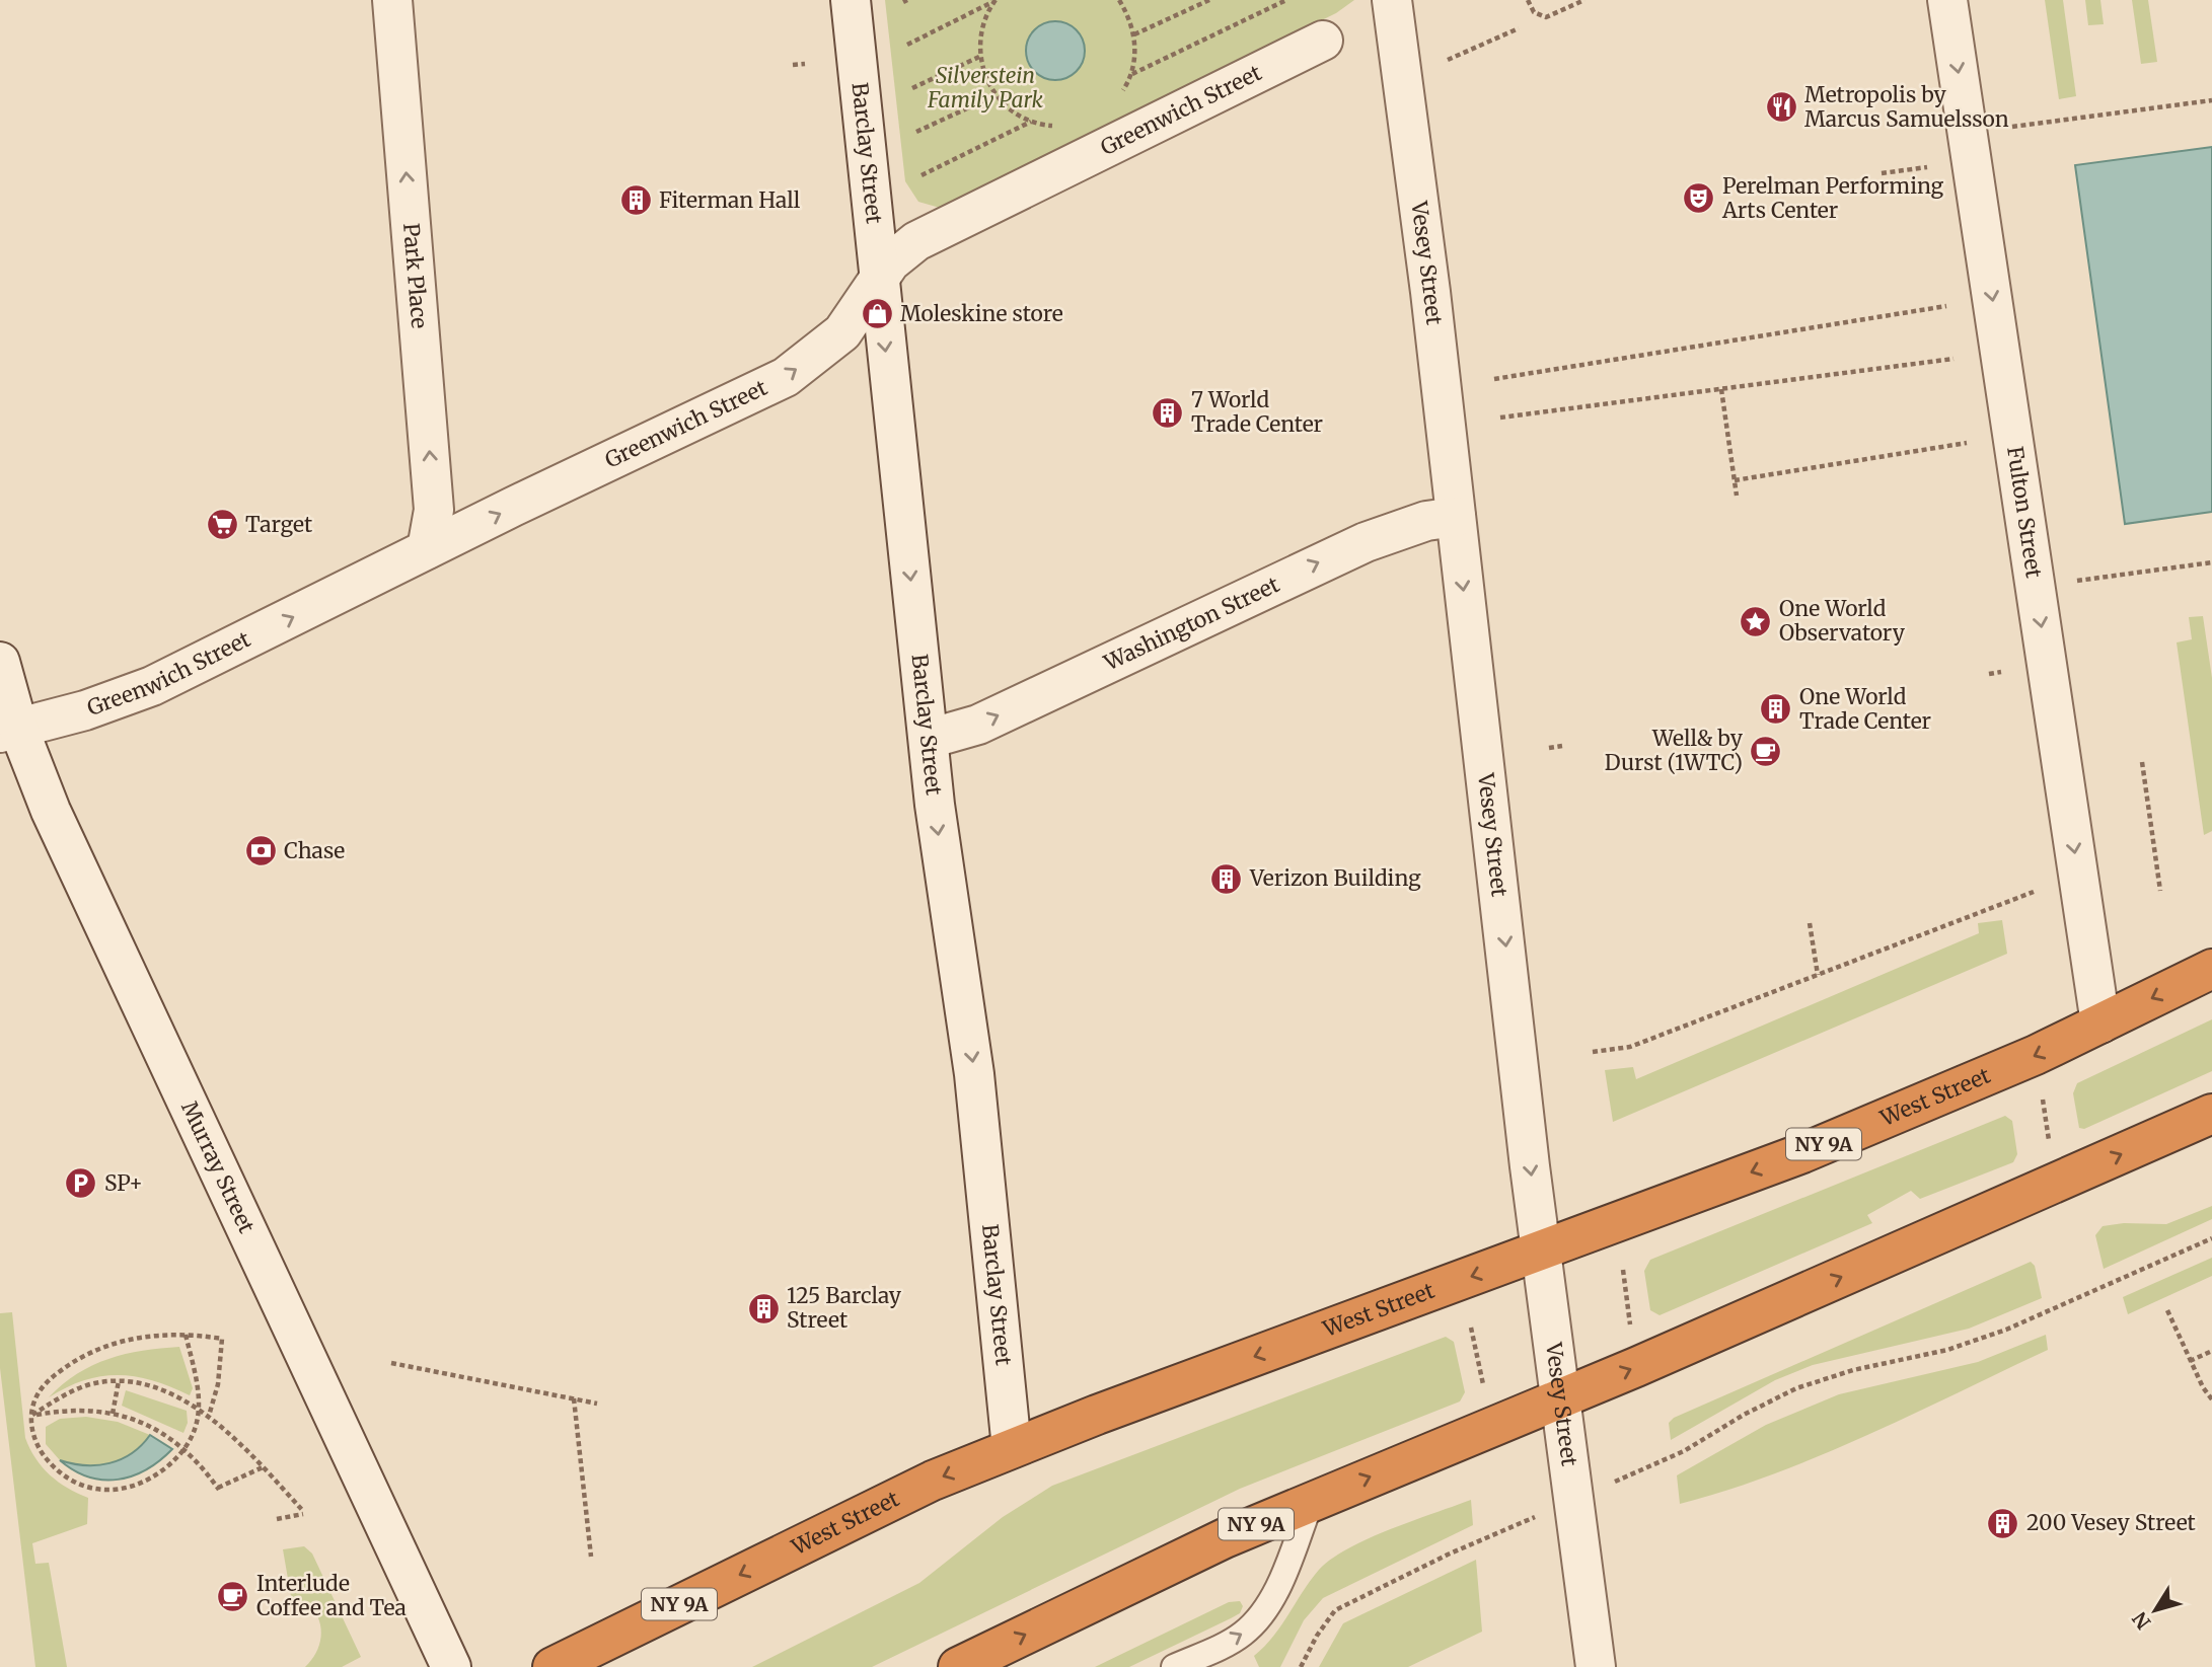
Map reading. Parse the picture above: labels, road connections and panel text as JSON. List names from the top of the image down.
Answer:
{
  "streets": {
    "highway": ["West Street", "NY 9A"],
    "street": [
      "Greenwich Street",
      "Barclay Street",
      "Vesey Street",
      "Park Place",
      "Fulton Street",
      "Washington Street",
      "Murray Street"
    ]
  },
  "crossings": [
    ["Greenwich Street", "Barclay Street"],
    ["Greenwich Street", "Park Place"],
    ["Greenwich Street", "Murray Street"],
    ["Barclay Street", "Washington Street"],
    ["Barclay Street", "West Street"],
    ["Vesey Street", "Washington Street"],
    ["Vesey Street", "West Street"],
    ["Vesey Street", "NY 9A"],
    ["Fulton Street", "West Street"]
  ],
  "one_way": [
    "Greenwich Street",
    "Barclay Street",
    "Vesey Street",
    "Park Place",
    "Fulton Street",
    "Washington Street"
  ],
  "parks": ["Silverstein Family Park"],
  "places": {
    "restaurant": ["Metropolis by Marcus Samuelsson"],
    "theatre": ["Perelman Performing Arts Center"],
    "building": [
      "Fiterman Hall",
      "7 World Trade Center",
      "One World Trade Center",
      "Verizon Building",
      "125 Barclay Street",
      "200 Vesey Street"
    ],
    "shop": ["Moleskine store"],
    "supermarket": ["Target"],
    "place": ["One World Observatory"],
    "cafe": ["Well& by Durst (1WTC)", "Interlude Coffee and Tea"],
    "bank": ["Chase"],
    "parking": ["SP+"]
  },
  "north": "bottom left"
}
